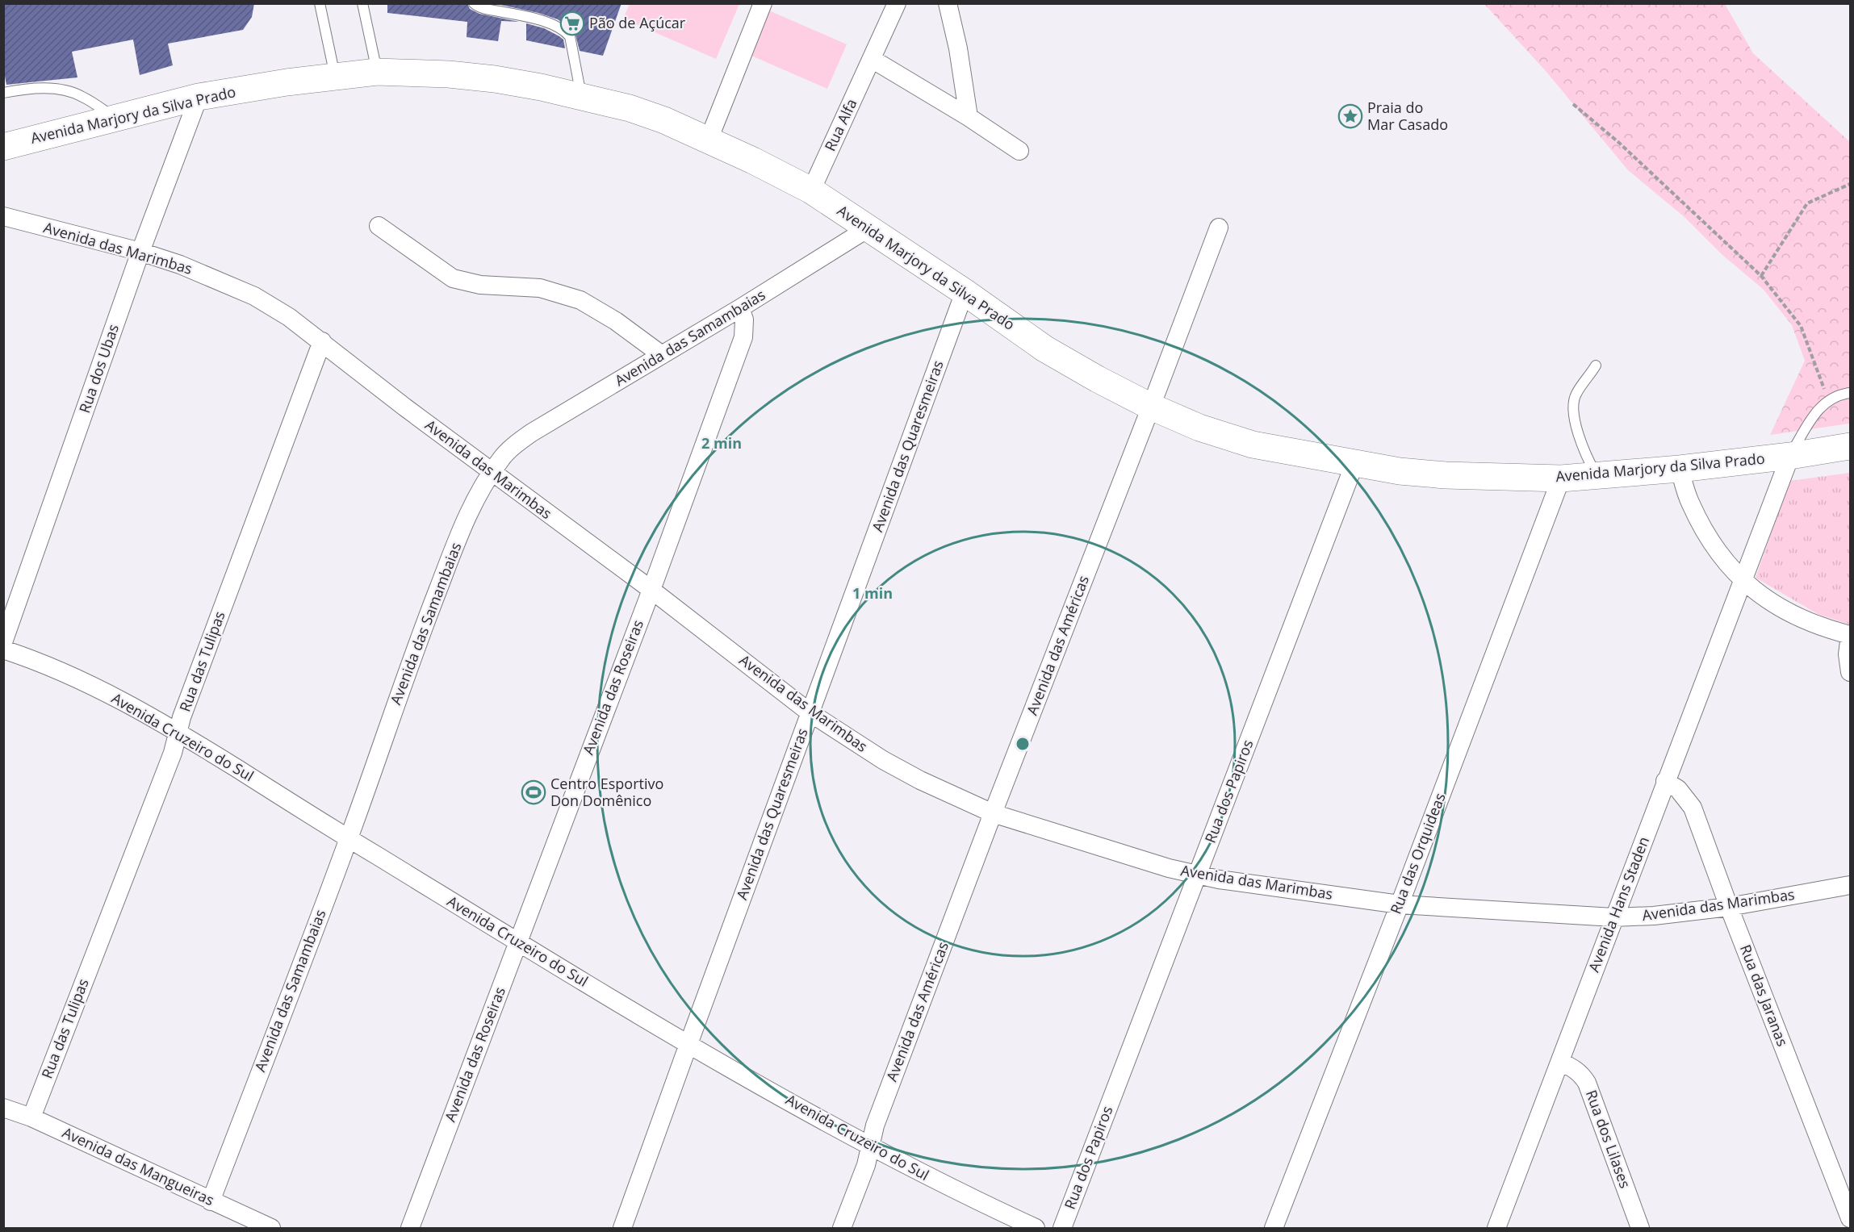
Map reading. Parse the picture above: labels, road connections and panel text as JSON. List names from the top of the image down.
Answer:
{
  "streets": {
    "main road": ["Avenida Marjory da Silva Prado"],
    "street": [
      "Rua Alfa",
      "Avenida das Marimbas",
      "Avenida das Samambaias",
      "Rua dos Ubas",
      "Avenida das Quaresmeiras",
      "Avenida das Américas",
      "Rua das Tulipas",
      "Avenida das Roseiras",
      "Avenida Cruzeiro do Sul",
      "Rua dos Papiros",
      "Rua das Orquideas",
      "Avenida Hans Staden",
      "Rua das Jaranas",
      "Rua dos Lilases",
      "Avenida das Mangueiras"
    ]
  },
  "crossings": [
    ["Avenida Marjory da Silva Prado", "Rua Alfa"],
    ["Avenida Marjory da Silva Prado", "Avenida das Samambaias"],
    ["Avenida Marjory da Silva Prado", "Rua dos Ubas"],
    ["Avenida Marjory da Silva Prado", "Avenida das Quaresmeiras"],
    ["Avenida Marjory da Silva Prado", "Avenida das Américas"],
    ["Avenida Marjory da Silva Prado", "Rua dos Papiros"],
    ["Avenida Marjory da Silva Prado", "Rua das Orquideas"],
    ["Avenida Marjory da Silva Prado", "Avenida Hans Staden"],
    ["Avenida das Marimbas", "Avenida das Samambaias"],
    ["Avenida das Marimbas", "Rua dos Ubas"],
    ["Avenida das Marimbas", "Avenida das Quaresmeiras"],
    ["Avenida das Marimbas", "Avenida das Américas"],
    ["Avenida das Marimbas", "Rua das Tulipas"],
    ["Avenida das Marimbas", "Avenida das Roseiras"],
    ["Avenida das Marimbas", "Rua dos Papiros"],
    ["Avenida das Marimbas", "Rua das Orquideas"],
    ["Avenida das Marimbas", "Avenida Hans Staden"],
    ["Avenida das Marimbas", "Rua das Jaranas"],
    ["Avenida das Samambaias", "Avenida das Roseiras"],
    ["Avenida das Samambaias", "Avenida Cruzeiro do Sul"],
    ["Avenida das Samambaias", "Avenida das Mangueiras"],
    ["Avenida das Quaresmeiras", "Avenida Cruzeiro do Sul"],
    ["Avenida das Américas", "Avenida Cruzeiro do Sul"],
    ["Rua das Tulipas", "Avenida Cruzeiro do Sul"],
    ["Rua das Tulipas", "Avenida das Mangueiras"],
    ["Avenida das Roseiras", "Avenida Cruzeiro do Sul"],
    ["Avenida Hans Staden", "Rua das Jaranas"],
    ["Avenida Hans Staden", "Rua dos Lilases"]
  ],
  "places": {
    "supermarket": ["Pão de Açúcar"],
    "place": ["Praia do Mar Casado"],
    "sports": ["Centro Esportivo Don Domênico"]
  },
  "rings": ["2 min", "1 min"]
}
